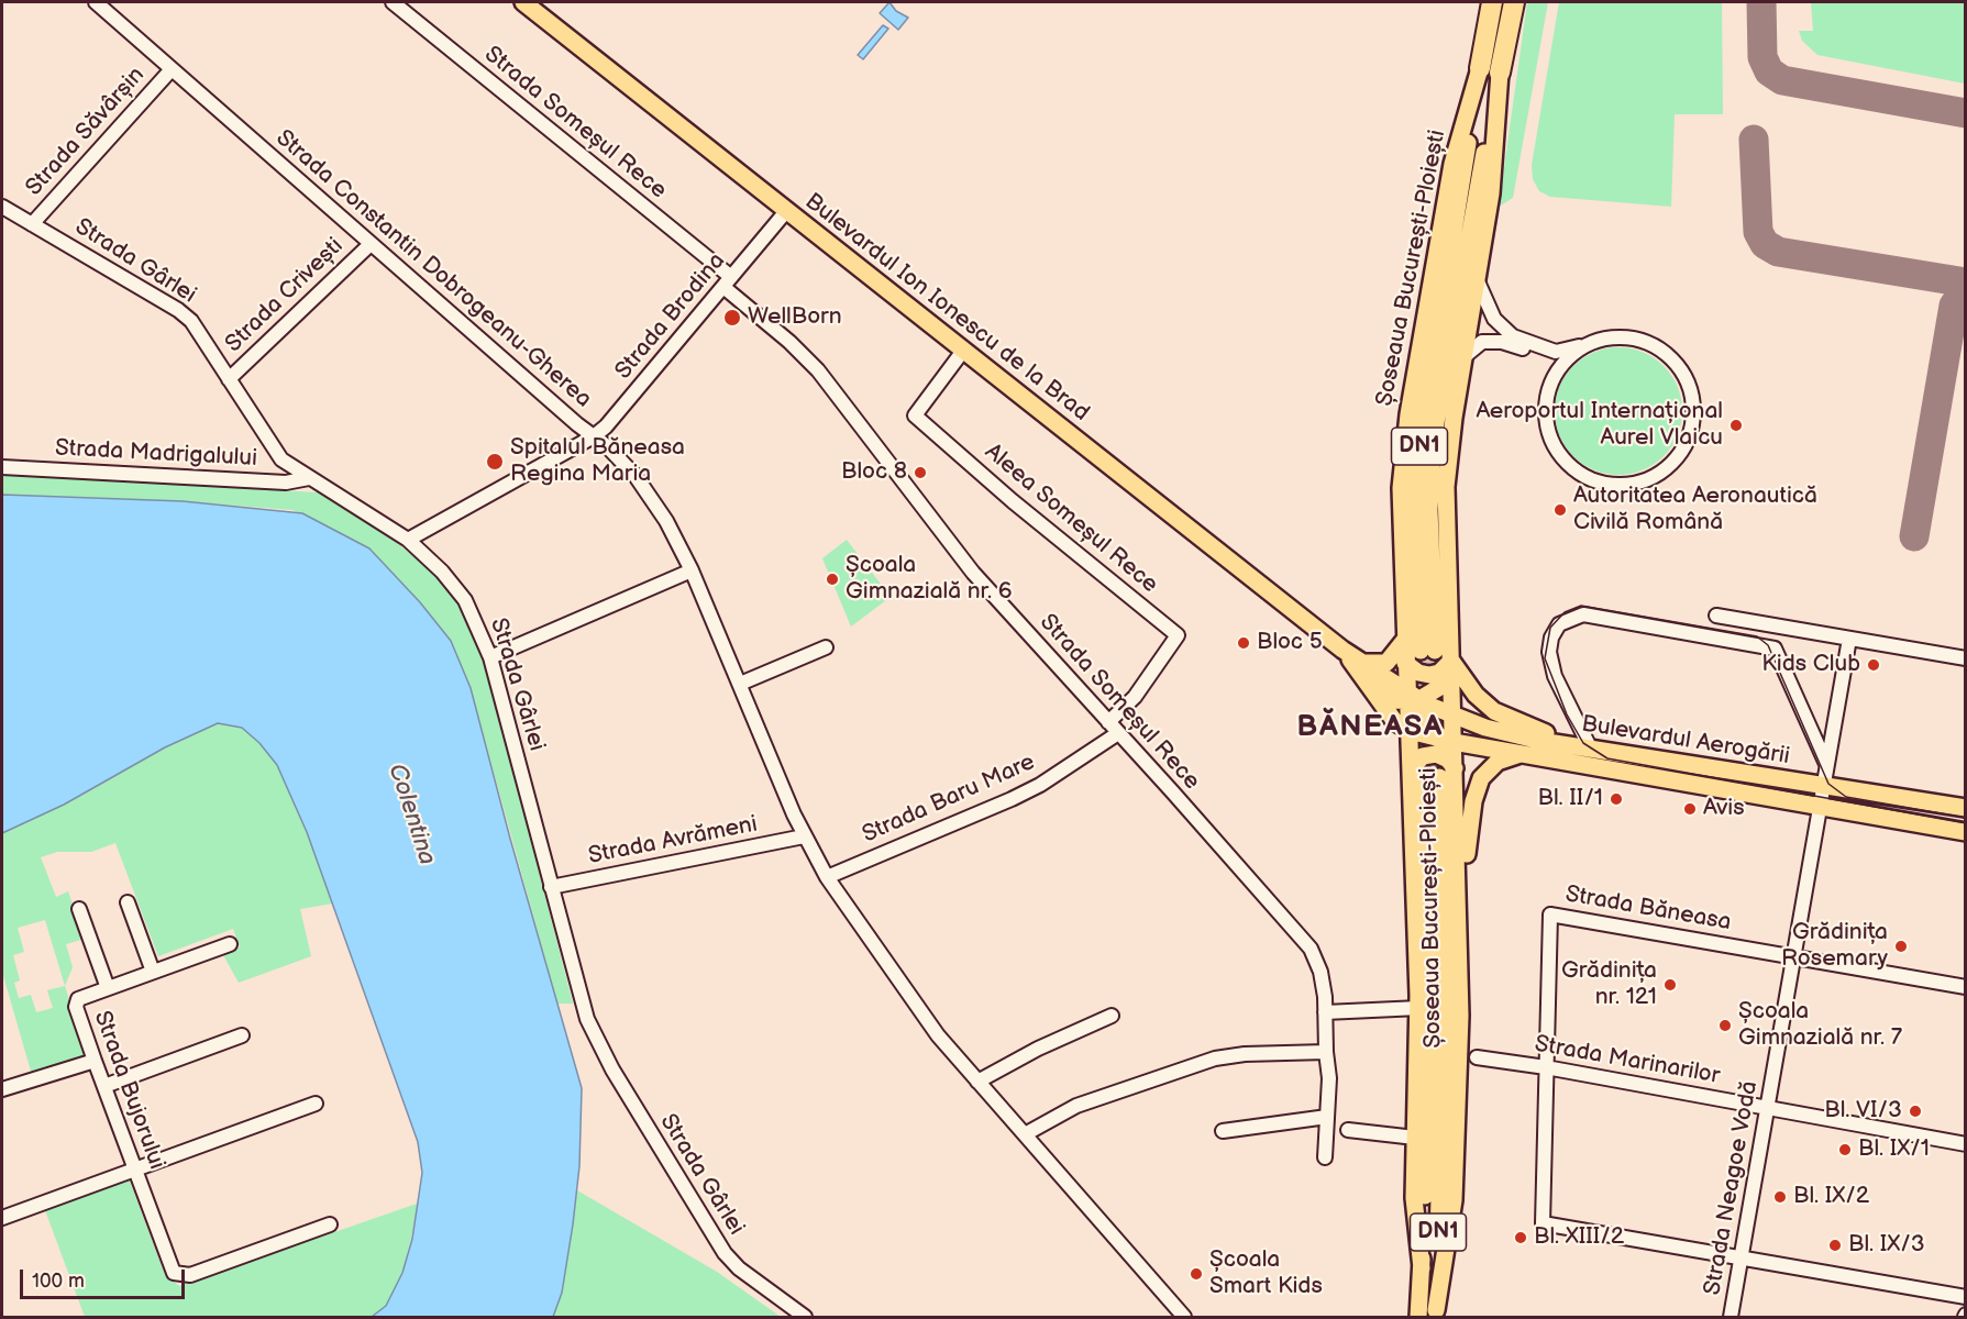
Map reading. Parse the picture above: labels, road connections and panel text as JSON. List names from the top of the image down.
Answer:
{
  "streets": {
    "highway": ["Șoseaua București-Ploiești", "DN1"],
    "main road": ["Bulevardul Ion Ionescu de la Brad", "Bulevardul Aerogării"],
    "street": [
      "Strada Someșul Rece",
      "Strada Săvârșin",
      "Strada Gârlei",
      "Strada Constantin Dobrogeanu-Gherea",
      "Strada Crivești",
      "Strada Brodina",
      "Strada Madrigalului",
      "Aleea Someșul Rece",
      "Strada Baru Mare",
      "Strada Avrămeni",
      "Strada Băneasa",
      "Strada Marinarilor",
      "Strada Bujorului",
      "Strada Neagoe Vodă"
    ]
  },
  "crossings": [
    ["Strada Someșul Rece", "Strada Brodina"],
    ["Strada Someșul Rece", "Aleea Someșul Rece"],
    ["Strada Someșul Rece", "Strada Baru Mare"],
    ["Strada Săvârșin", "Strada Gârlei"],
    ["Strada Săvârșin", "Strada Constantin Dobrogeanu-Gherea"],
    ["Strada Gârlei", "Strada Crivești"],
    ["Strada Gârlei", "Strada Brodina"],
    ["Strada Gârlei", "Strada Madrigalului"],
    ["Strada Gârlei", "Strada Avrămeni"],
    ["Șoseaua București-Ploiești", "Bulevardul Ion Ionescu de la Brad"],
    ["Șoseaua București-Ploiești", "Bulevardul Aerogării"],
    ["Strada Constantin Dobrogeanu-Gherea", "Strada Crivești"],
    ["Strada Constantin Dobrogeanu-Gherea", "Strada Brodina"],
    ["Strada Constantin Dobrogeanu-Gherea", "Strada Baru Mare"],
    ["Strada Constantin Dobrogeanu-Gherea", "Strada Avrămeni"],
    ["Bulevardul Ion Ionescu de la Brad", "Strada Brodina"],
    ["Bulevardul Ion Ionescu de la Brad", "Aleea Someșul Rece"],
    ["Bulevardul Ion Ionescu de la Brad", "Bulevardul Aerogării"],
    ["Bulevardul Aerogării", "Strada Neagoe Vodă"],
    ["Strada Băneasa", "Strada Marinarilor"],
    ["Strada Băneasa", "Strada Neagoe Vodă"],
    ["Strada Marinarilor", "Strada Neagoe Vodă"]
  ],
  "districts": ["BĂNEASA"],
  "water": ["Colentina"],
  "places": [
    "WellBorn",
    "Aeroportul Internațional Aurel Vlaicu",
    "Spitalul Băneasa Regina Maria",
    "Bloc 8",
    "Autoritatea Aeronautică Civilă Română",
    "Școala Gimnazială nr. 6",
    "Bloc 5",
    "Kids Club",
    "Bl. II/1",
    "Avis",
    "Grădinița Rosemary",
    "Grădinița nr. 121",
    "Școala Gimnazială nr. 7",
    "Bl. VI/3",
    "Bl. IX/1",
    "Bl. IX/2",
    "Bl. XIII/2",
    "Bl. IX/3",
    "Școala Smart Kids"
  ],
  "scale_bar": "100 m"
}
